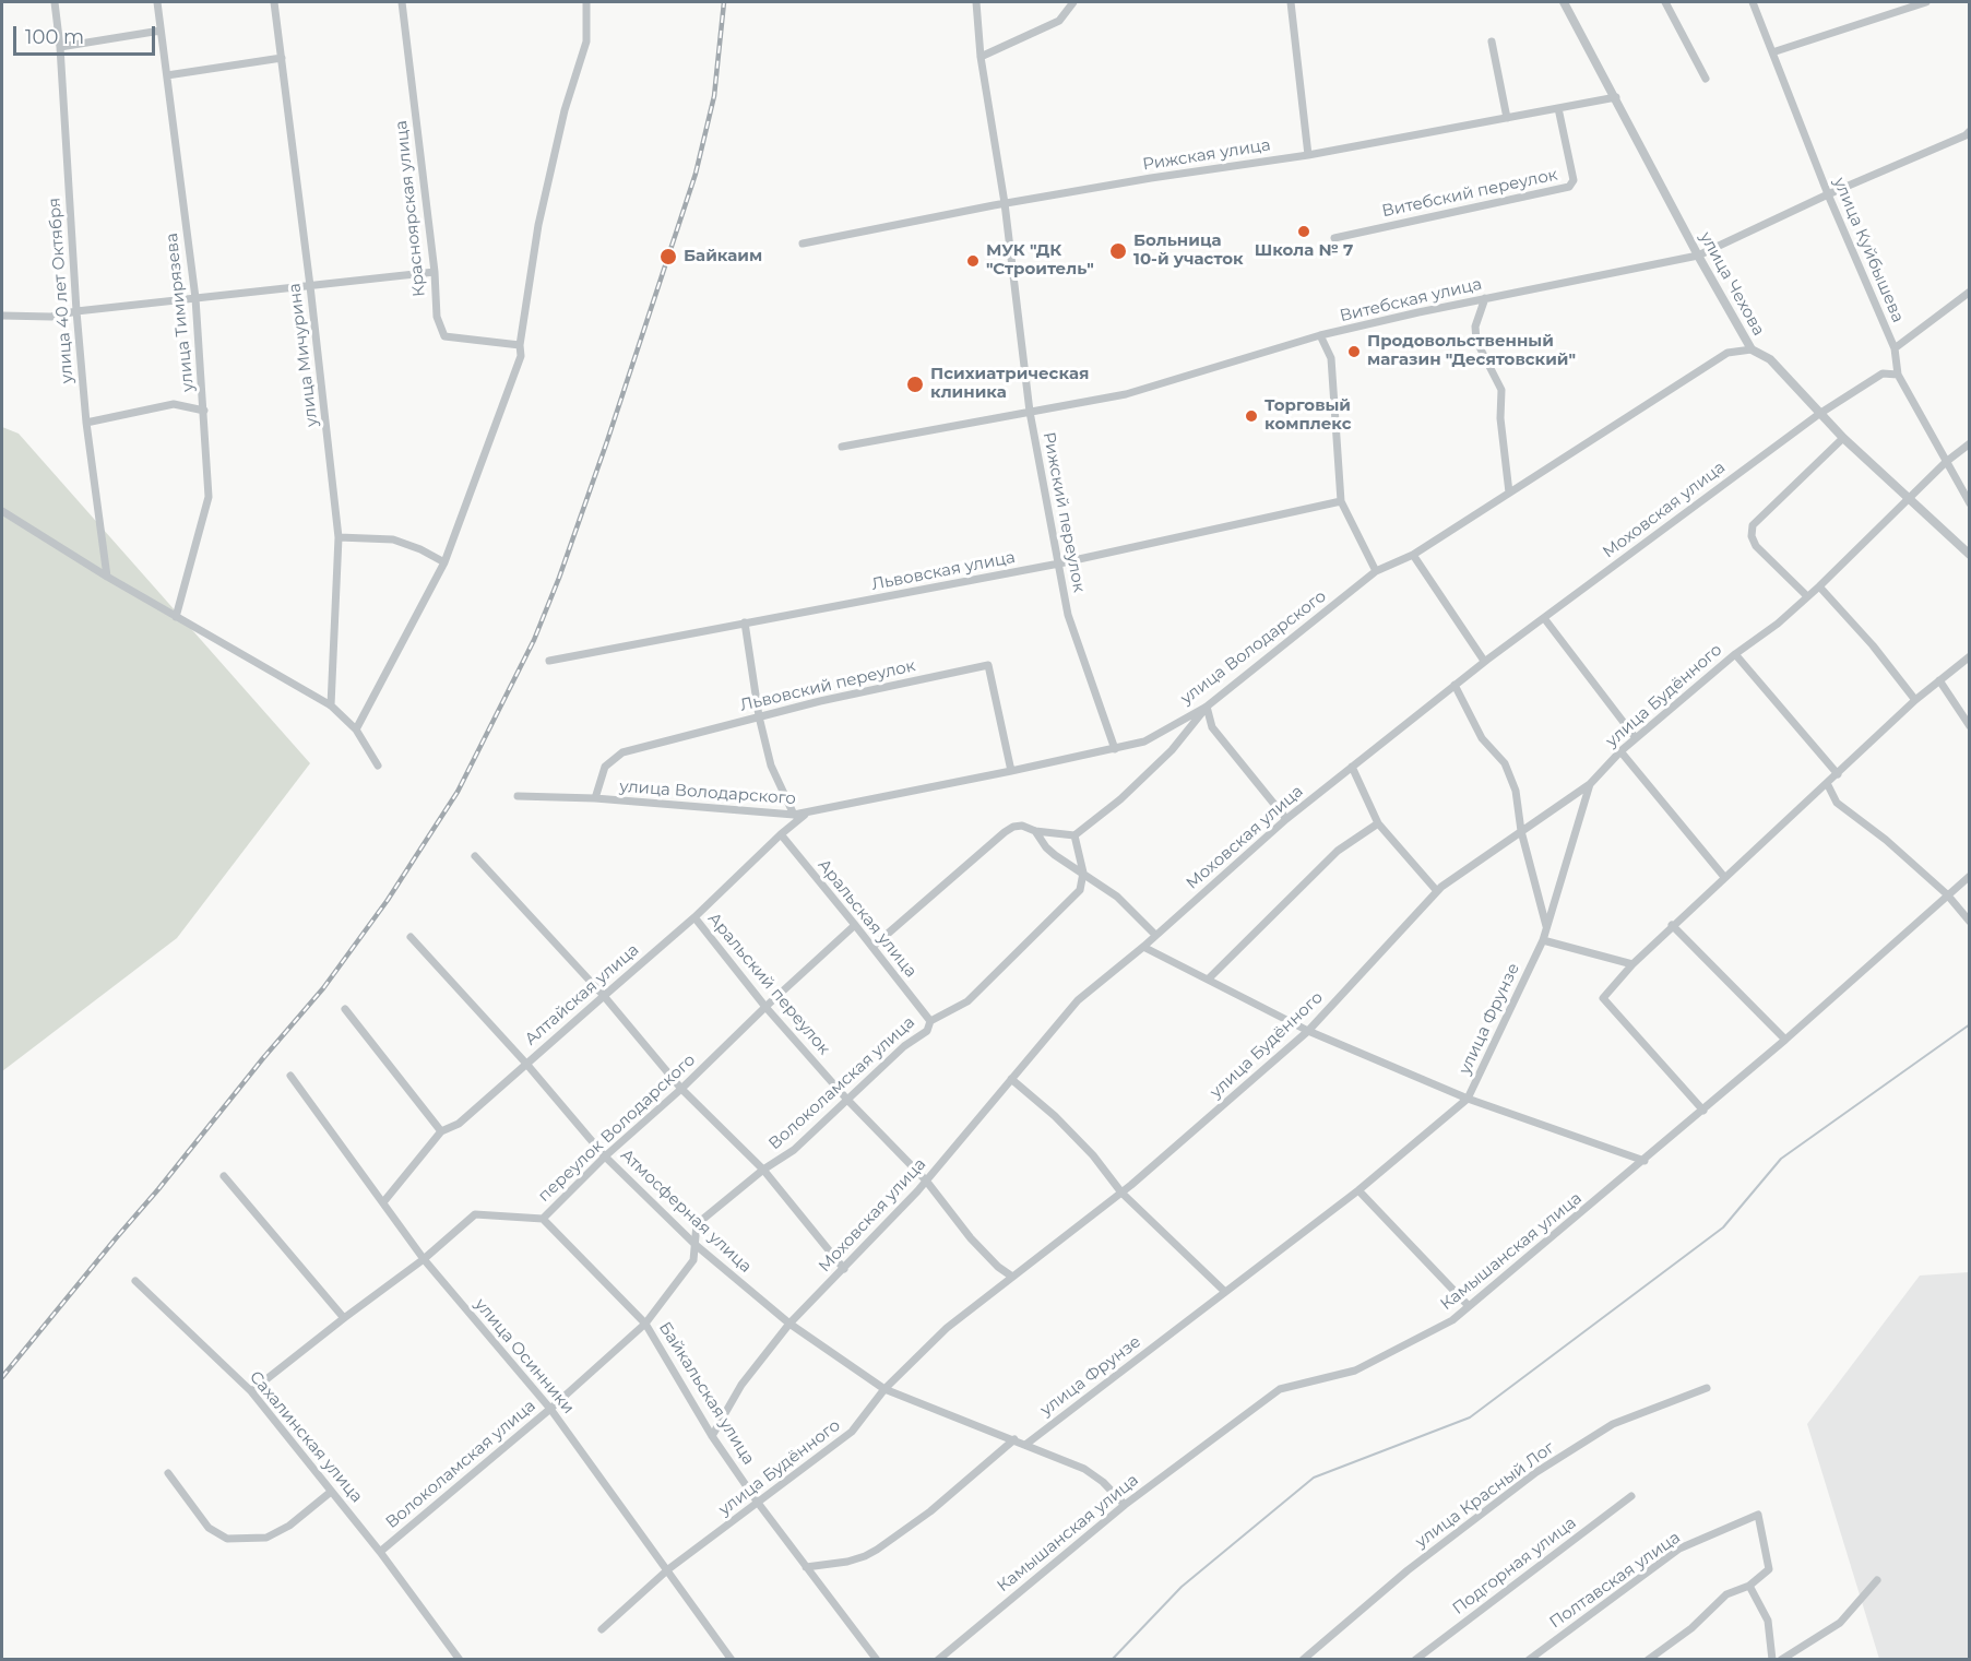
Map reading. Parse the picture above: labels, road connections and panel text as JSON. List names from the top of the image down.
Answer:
{
  "streets": {
    "street": [
      "Рижская улица",
      "Витебский переулок",
      "Красноярская улица",
      "улица Куйбышева",
      "улица Чехова",
      "улица 40 лет Октября",
      "Витебская улица",
      "улица Тимирязева",
      "улица Мичурина",
      "Моховская улица",
      "Рижский переулок",
      "Львовская улица",
      "улица Володарского",
      "Львовский переулок",
      "улица Будённого",
      "Аральская улица",
      "Аральский переулок",
      "Алтайская улица",
      "улица Фрунзе",
      "Волоколамская улица",
      "переулок Володарского",
      "Атмосферная улица",
      "Камышанская улица",
      "улица Осинники",
      "Байкальская улица",
      "Сахалинская улица",
      "улица Красный Лог",
      "Подгорная улица",
      "Полтавская улица"
    ]
  },
  "crossings": [
    ["Рижская улица", "Витебский переулок"],
    ["Рижская улица", "улица Чехова"],
    ["Рижская улица", "Рижский переулок"],
    ["улица Куйбышева", "Витебская улица"],
    ["улица Куйбышева", "Моховская улица"],
    ["улица Куйбышева", "улица Будённого"],
    ["улица Чехова", "Витебская улица"],
    ["улица Чехова", "Моховская улица"],
    ["улица Чехова", "улица Володарского"],
    ["улица Чехова", "улица Будённого"],
    ["Витебская улица", "Рижский переулок"],
    ["Моховская улица", "Аральский переулок"],
    ["Моховская улица", "Атмосферная улица"],
    ["Моховская улица", "Байкальская улица"],
    ["Рижский переулок", "Львовская улица"],
    ["Рижский переулок", "улица Володарского"],
    ["улица Володарского", "Львовский переулок"],
    ["улица Володарского", "Алтайская улица"],
    ["улица Будённого", "Аральский переулок"],
    ["улица Будённого", "улица Фрунзе"],
    ["улица Будённого", "Атмосферная улица"],
    ["улица Будённого", "улица Осинники"],
    ["улица Будённого", "Байкальская улица"],
    ["Аральская улица", "Алтайская улица"],
    ["Аральская улица", "Волоколамская улица"],
    ["Аральская улица", "переулок Володарского"],
    ["Аральский переулок", "Алтайская улица"],
    ["Аральский переулок", "Волоколамская улица"],
    ["Аральский переулок", "переулок Володарского"],
    ["Алтайская улица", "Атмосферная улица"],
    ["Алтайская улица", "улица Осинники"],
    ["улица Фрунзе", "Атмосферная улица"],
    ["Волоколамская улица", "Атмосферная улица"],
    ["Волоколамская улица", "улица Осинники"],
    ["Волоколамская улица", "Байкальская улица"],
    ["Волоколамская улица", "Сахалинская улица"],
    ["переулок Володарского", "Атмосферная улица"],
    ["переулок Володарского", "улица Осинники"],
    ["переулок Володарского", "Байкальская улица"],
    ["переулок Володарского", "Сахалинская улица"],
    ["Атмосферная улица", "Камышанская улица"]
  ],
  "places": [
    "Школа № 7",
    "Больница 10-й участок",
    "Байкаим",
    "МУК \"ДК \"Строитель\"",
    "Продовольственный магазин \"Деcятовский\"",
    "Психиатрическая клиника",
    "Торговый комплекс"
  ],
  "scale_bar": "100 m"
}
